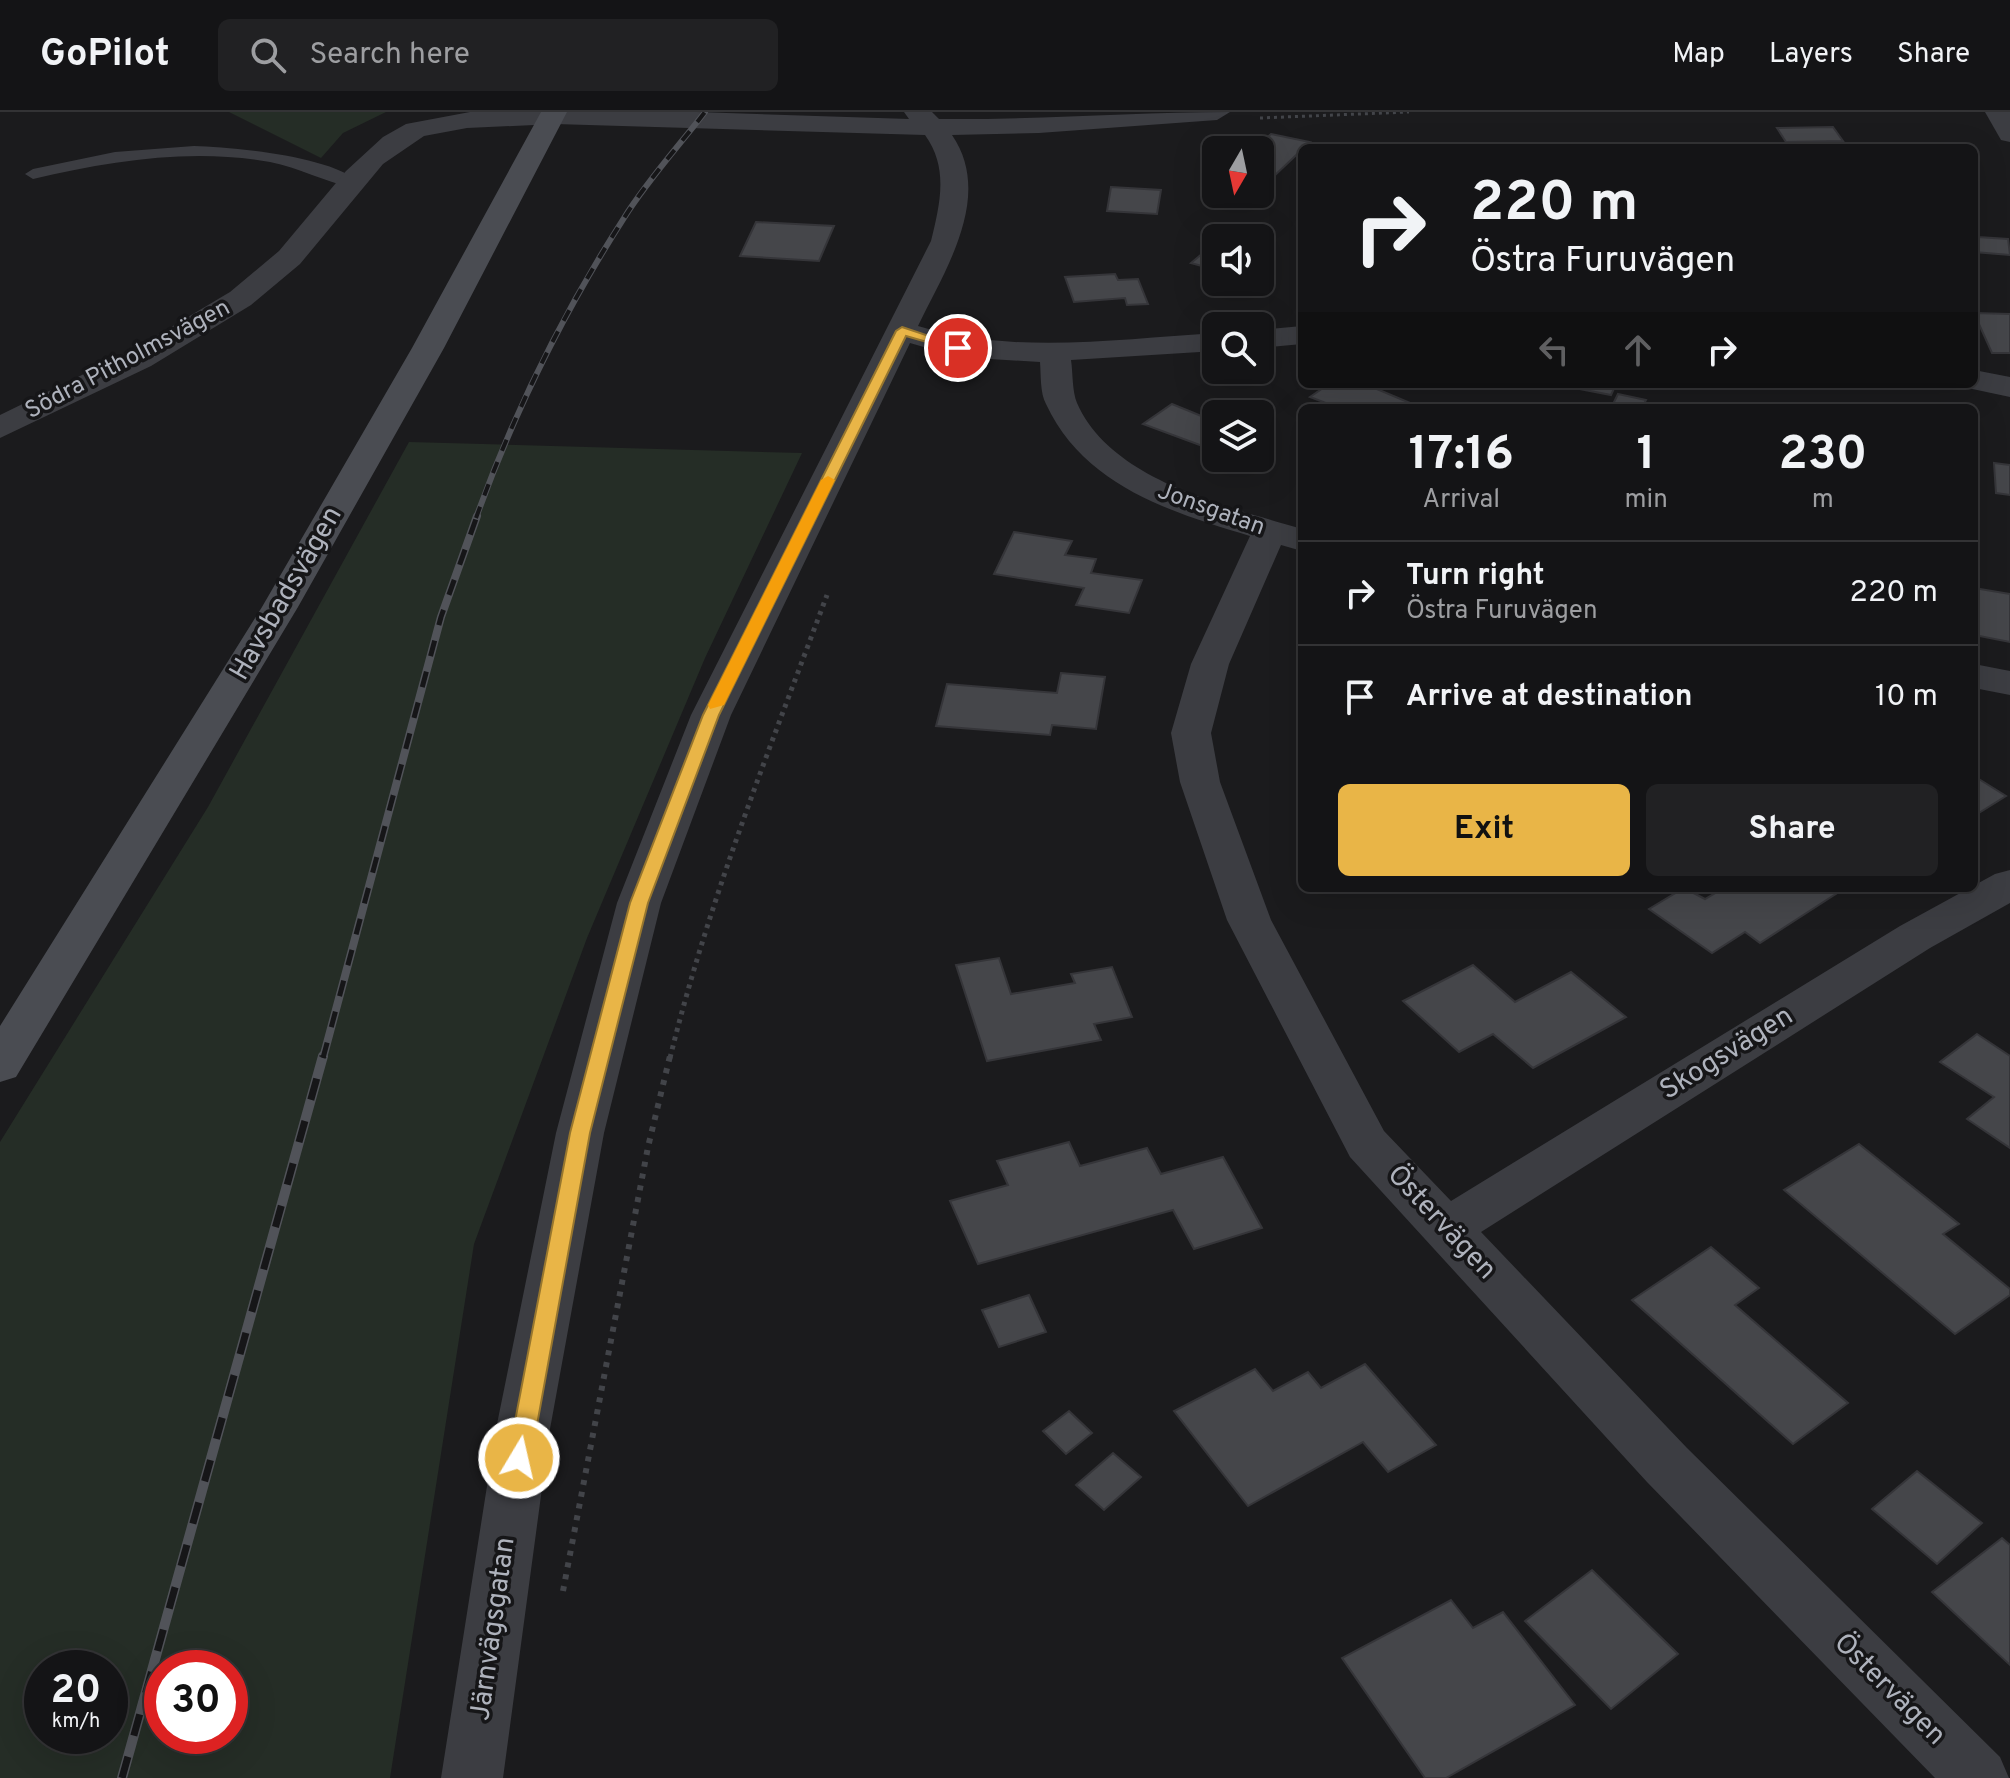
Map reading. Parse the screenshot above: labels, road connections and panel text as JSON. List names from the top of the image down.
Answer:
{
  "streets": {
    "main road": ["Havsbadsvägen"],
    "street": [
      "Södra Pitholmsvägen",
      "Jonsgatan",
      "Skogsvägen",
      "Östervägen",
      "Järnvägsgatan"
    ]
  },
  "crossings": [
    ["Södra Pitholmsvägen", "Havsbadsvägen"],
    ["Södra Pitholmsvägen", "Järnvägsgatan"],
    ["Jonsgatan", "Östervägen"],
    ["Skogsvägen", "Östervägen"]
  ],
  "north": "bottom",
  "page": {
    "header": "GoPilot",
    "search": "Search here",
    "nav": ["Map", "Layers", "Share"],
    "turn": ["220 m", "Östra Furuvägen"],
    "eta": [
      "17:16",
      "Arrival",
      "1",
      "min",
      "230",
      "m"
    ],
    "list": [
      {
        "name": "Turn right",
        "note": "Östra Furuvägen",
        "value": "220 m"
      },
      {
        "name": "Arrive at destination",
        "value": "10 m"
      }
    ],
    "buttons": ["Exit", "Share"],
    "speed": "20 km/h",
    "limit": "30"
  }
}
